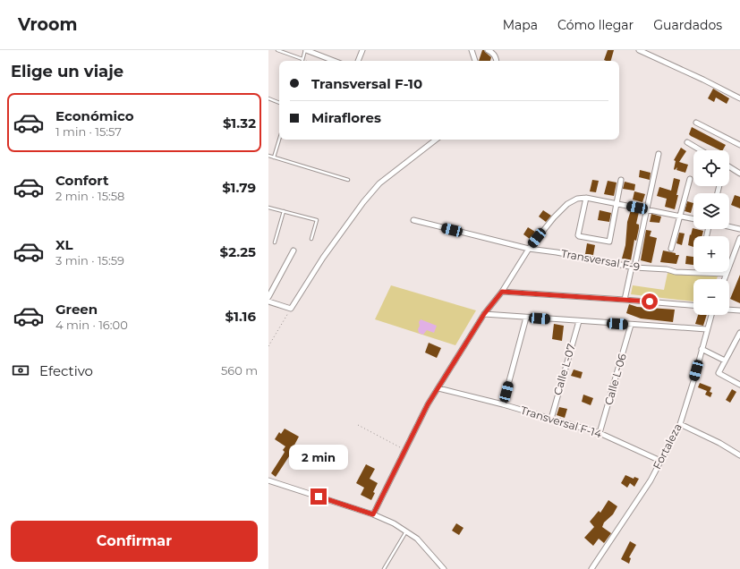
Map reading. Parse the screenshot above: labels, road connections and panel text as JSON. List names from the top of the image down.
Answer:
{
  "streets": {
    "street": [
      "Transversal F-9",
      "Calle L-07",
      "Calle L-06",
      "Transversal F-14",
      "Fortaleza"
    ]
  },
  "crossings": [
    ["Calle L-07", "Transversal F-14"],
    ["Calle L-06", "Transversal F-14"],
    ["Transversal F-14", "Fortaleza"]
  ],
  "page": {
    "header": "Vroom",
    "nav": ["Mapa", "Cómo llegar", "Guardados"],
    "heading": "Elige un viaje",
    "banner": ["Transversal F-10", "Miraflores"],
    "list": [
      {
        "name": "Económico",
        "note": "1 min · 15:57",
        "value": "$1.32"
      },
      {
        "name": "Confort",
        "note": "2 min · 15:58",
        "value": "$1.79"
      },
      {
        "name": "XL",
        "note": "3 min · 15:59",
        "value": "$2.25"
      },
      {
        "name": "Green",
        "note": "4 min · 16:00",
        "value": "$1.16"
      }
    ],
    "map_buttons": ["+", "−"],
    "pay": ["Efectivo", "560 m"],
    "bubble": "2 min",
    "buttons": "Confirmar"
  }
}
